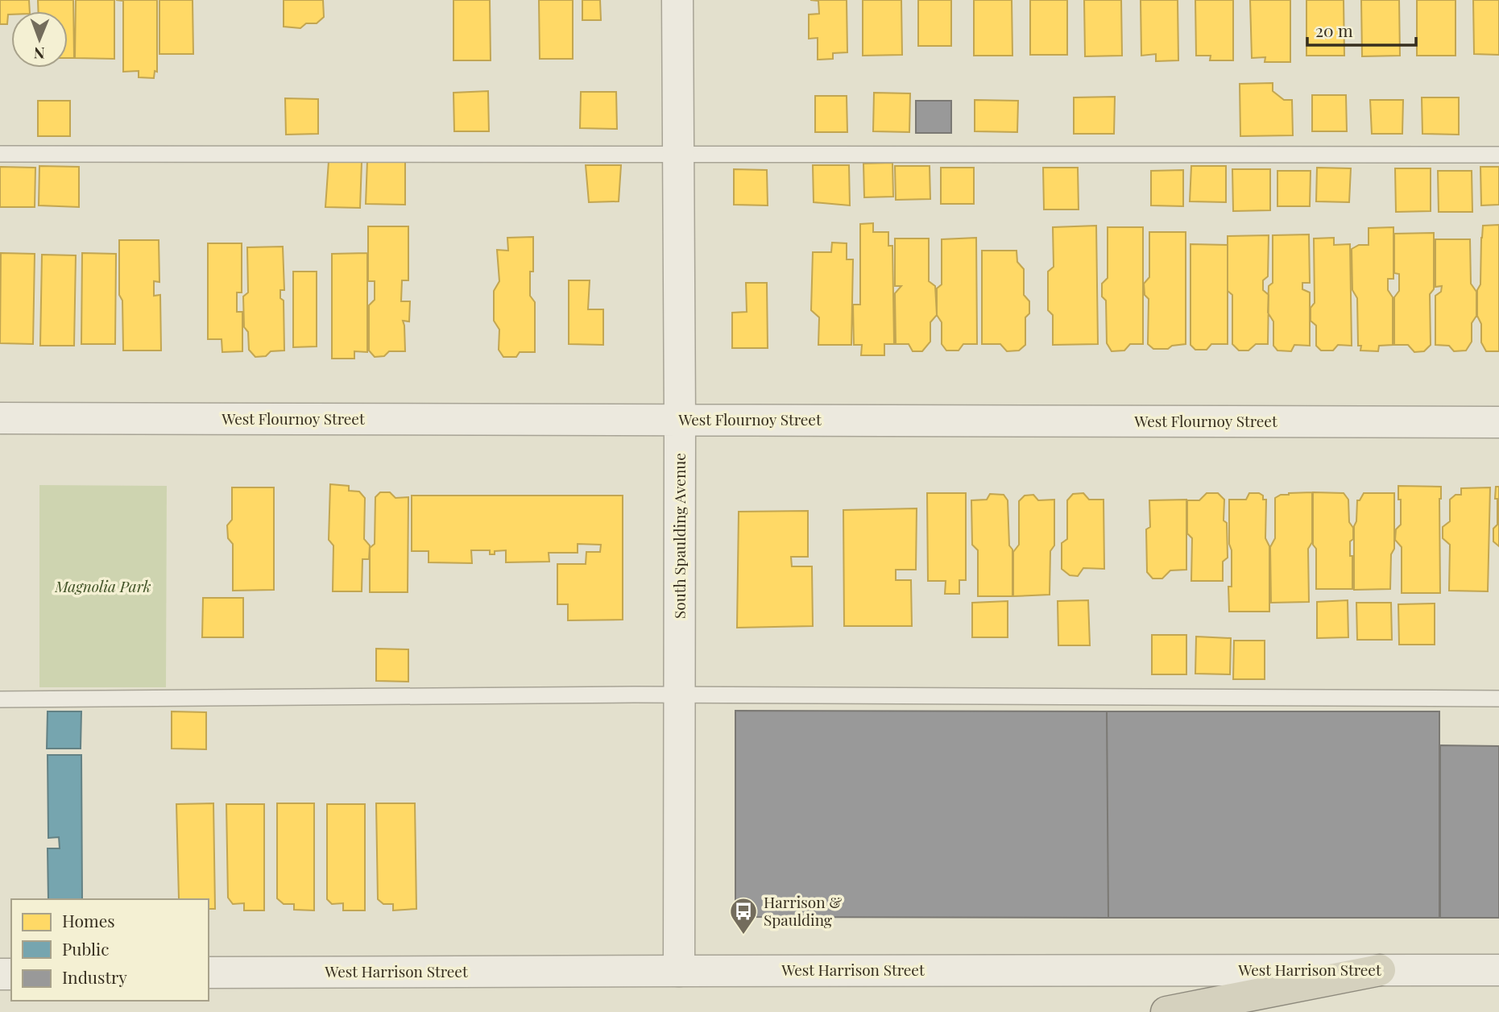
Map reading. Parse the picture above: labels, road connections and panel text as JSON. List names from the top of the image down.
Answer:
{
  "streets": {
    "street": ["West Flournoy Street", "South Spaulding Avenue", "West Harrison Street"]
  },
  "crossings": [
    ["West Flournoy Street", "South Spaulding Avenue"],
    ["South Spaulding Avenue", "West Harrison Street"]
  ],
  "parks": ["Magnolia Park"],
  "places": {
    "bus stop": ["Harrison & Spaulding"]
  },
  "legend": ["Homes", "Public", "Industry"],
  "scale_bar": "20 m",
  "north": "bottom"
}
